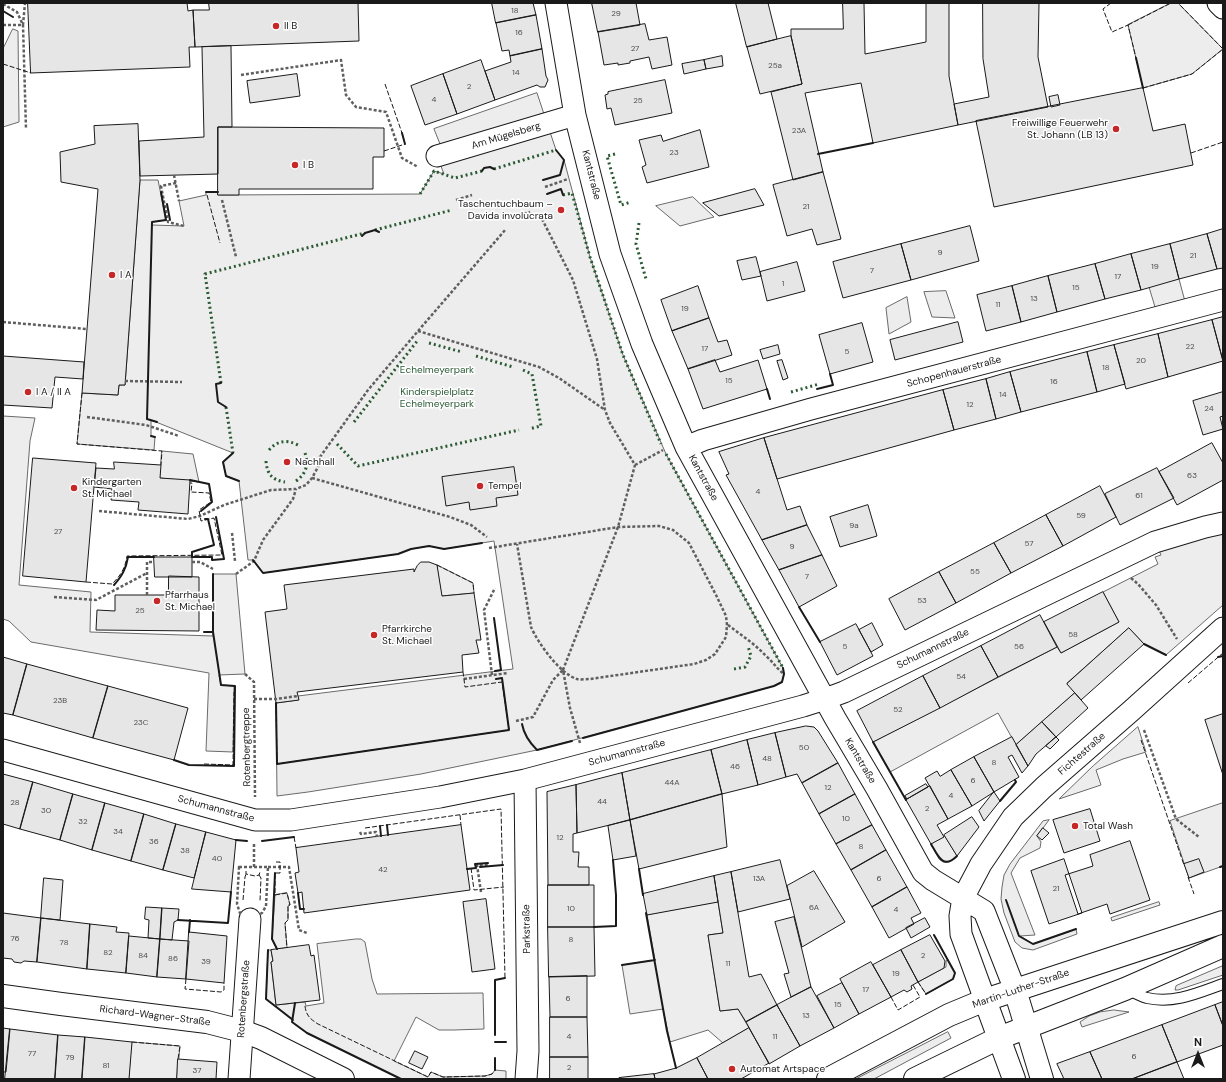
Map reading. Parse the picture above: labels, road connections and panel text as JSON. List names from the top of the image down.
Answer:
{
  "streets": {
    "main road": ["Fichtestraße", "Martin-Luther-Straße", "Richard-Wagner-Straße"],
    "street": [
      "Am Mügelsberg",
      "Kantstraße",
      "Schopenhauerstraße",
      "Schumannstraße",
      "Parkstraße",
      "Rotenbergstraße"
    ],
    "path": ["Rotenbergtreppe"]
  },
  "crossings": [
    ["Am Mügelsberg", "Kantstraße"],
    ["Kantstraße", "Schopenhauerstraße"],
    ["Kantstraße", "Schumannstraße"],
    ["Kantstraße", "Fichtestraße"],
    ["Schumannstraße", "Parkstraße"],
    ["Fichtestraße", "Martin-Luther-Straße"],
    ["Rotenbergstraße", "Richard-Wagner-Straße"]
  ],
  "parks": ["Echelmeyerpark", "Kinderspielplatz Echelmeyerpark"],
  "places": [
    "II B",
    "Freiwillige Feuerwehr St. Johann (LB 13)",
    "I B",
    "Taschentuchbaum – Davida involucrata",
    "I A",
    "I A / II A",
    "Nachhall",
    "Tempel",
    "Kindergarten St. Michael",
    "Pfarrhaus St. Michael",
    "Pfarrkirche St. Michael",
    "Total Wash",
    "Automat Artspace"
  ],
  "house_numbers": [
    "18",
    "29",
    "16",
    "27",
    "25a",
    "14",
    "2",
    "4",
    "25",
    "23A",
    "23",
    "21",
    "9",
    "21",
    "19",
    "7",
    "17",
    "1",
    "15",
    "13",
    "11",
    "19",
    "22",
    "17",
    "5",
    "20",
    "18",
    "15",
    "16",
    "14",
    "12",
    "24",
    "63",
    "4",
    "61",
    "59",
    "9a",
    "27",
    "57",
    "9",
    "55",
    "7",
    "53",
    "25",
    "58",
    "5",
    "56",
    "54",
    "23B",
    "52",
    "23C",
    "50",
    "48",
    "8",
    "46",
    "6",
    "44A",
    "12",
    "4",
    "44",
    "28",
    "2",
    "30",
    "10",
    "32",
    "34",
    "12",
    "36",
    "8",
    "38",
    "40",
    "42",
    "13A",
    "6",
    "21",
    "6A",
    "10",
    "4",
    "76",
    "8",
    "78",
    "82",
    "84",
    "2",
    "86",
    "39",
    "11",
    "19",
    "17",
    "6",
    "15",
    "13",
    "4",
    "11",
    "77",
    "6",
    "79",
    "81",
    "2",
    "37"
  ],
  "north": "top"
}
